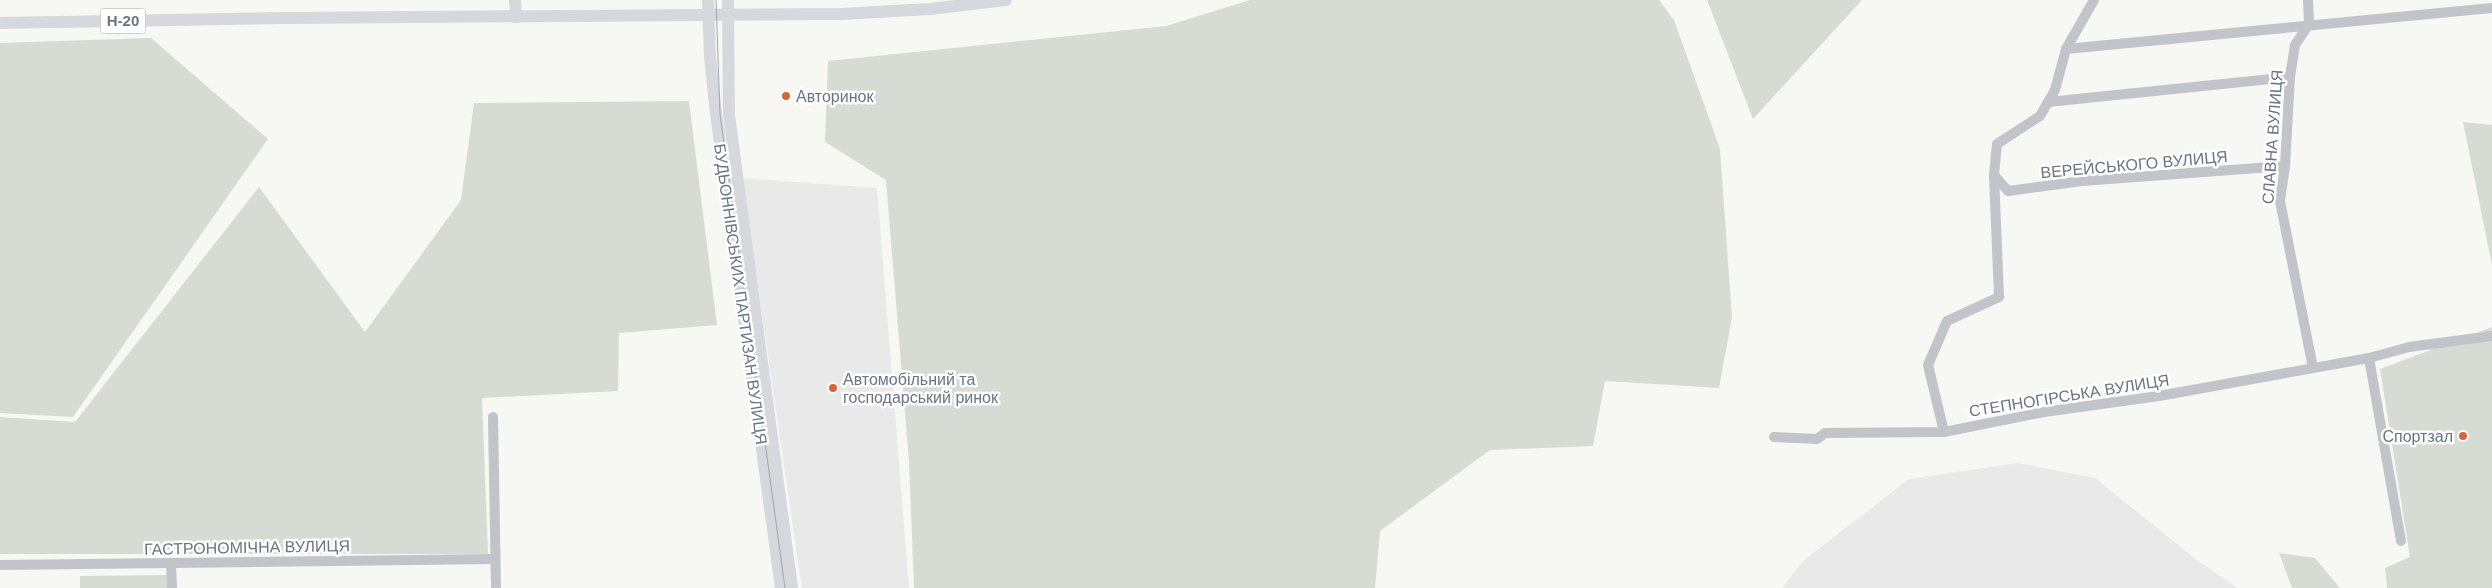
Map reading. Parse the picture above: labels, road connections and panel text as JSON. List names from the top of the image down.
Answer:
{
  "streets": {
    "main road": ["Н-20", "БУДЬОННІВСЬКИХ ПАРТИЗАН ВУЛИЦЯ"],
    "street": [
      "СЛАВНА ВУЛИЦЯ",
      "ВЕРЕЙСЬКОГО ВУЛИЦЯ",
      "СТЕПНОГІРСЬКА ВУЛИЦЯ",
      "ГАСТРОНОМІЧНА ВУЛИЦЯ"
    ]
  },
  "crossings": [
    ["СЛАВНА ВУЛИЦЯ", "ВЕРЕЙСЬКОГО ВУЛИЦЯ"],
    ["СЛАВНА ВУЛИЦЯ", "СТЕПНОГІРСЬКА ВУЛИЦЯ"]
  ],
  "places": ["Авторинок", "Автомобільний та господарський ринок", "Спортзал"]
}
